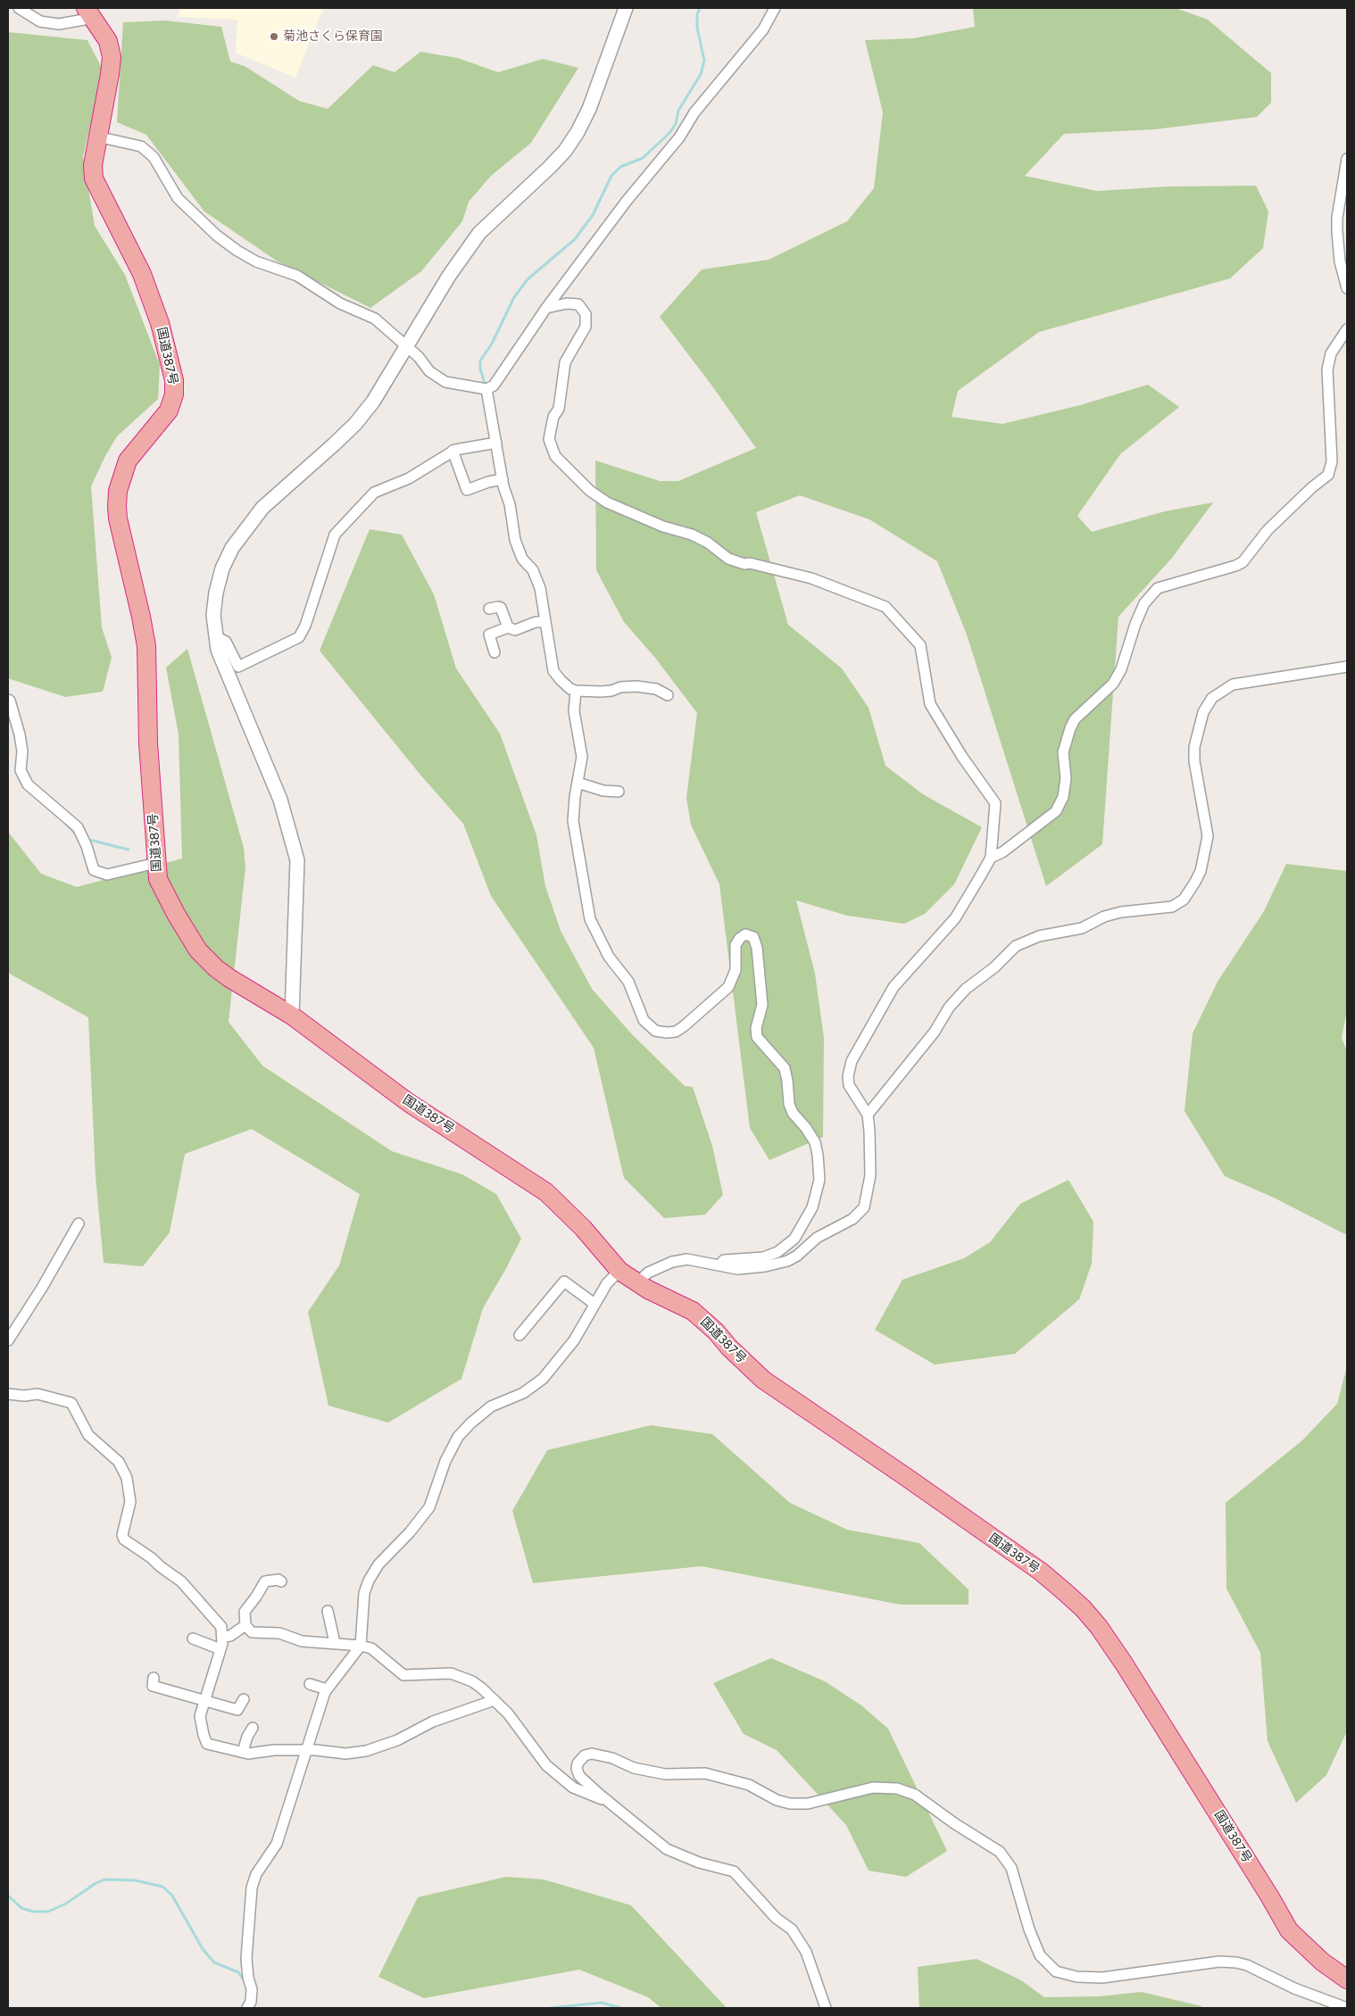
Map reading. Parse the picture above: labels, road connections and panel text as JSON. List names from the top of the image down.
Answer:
{
  "streets": {
    "highway": ["国道387号"]
  },
  "places": ["菊池さくら保育園"]
}
